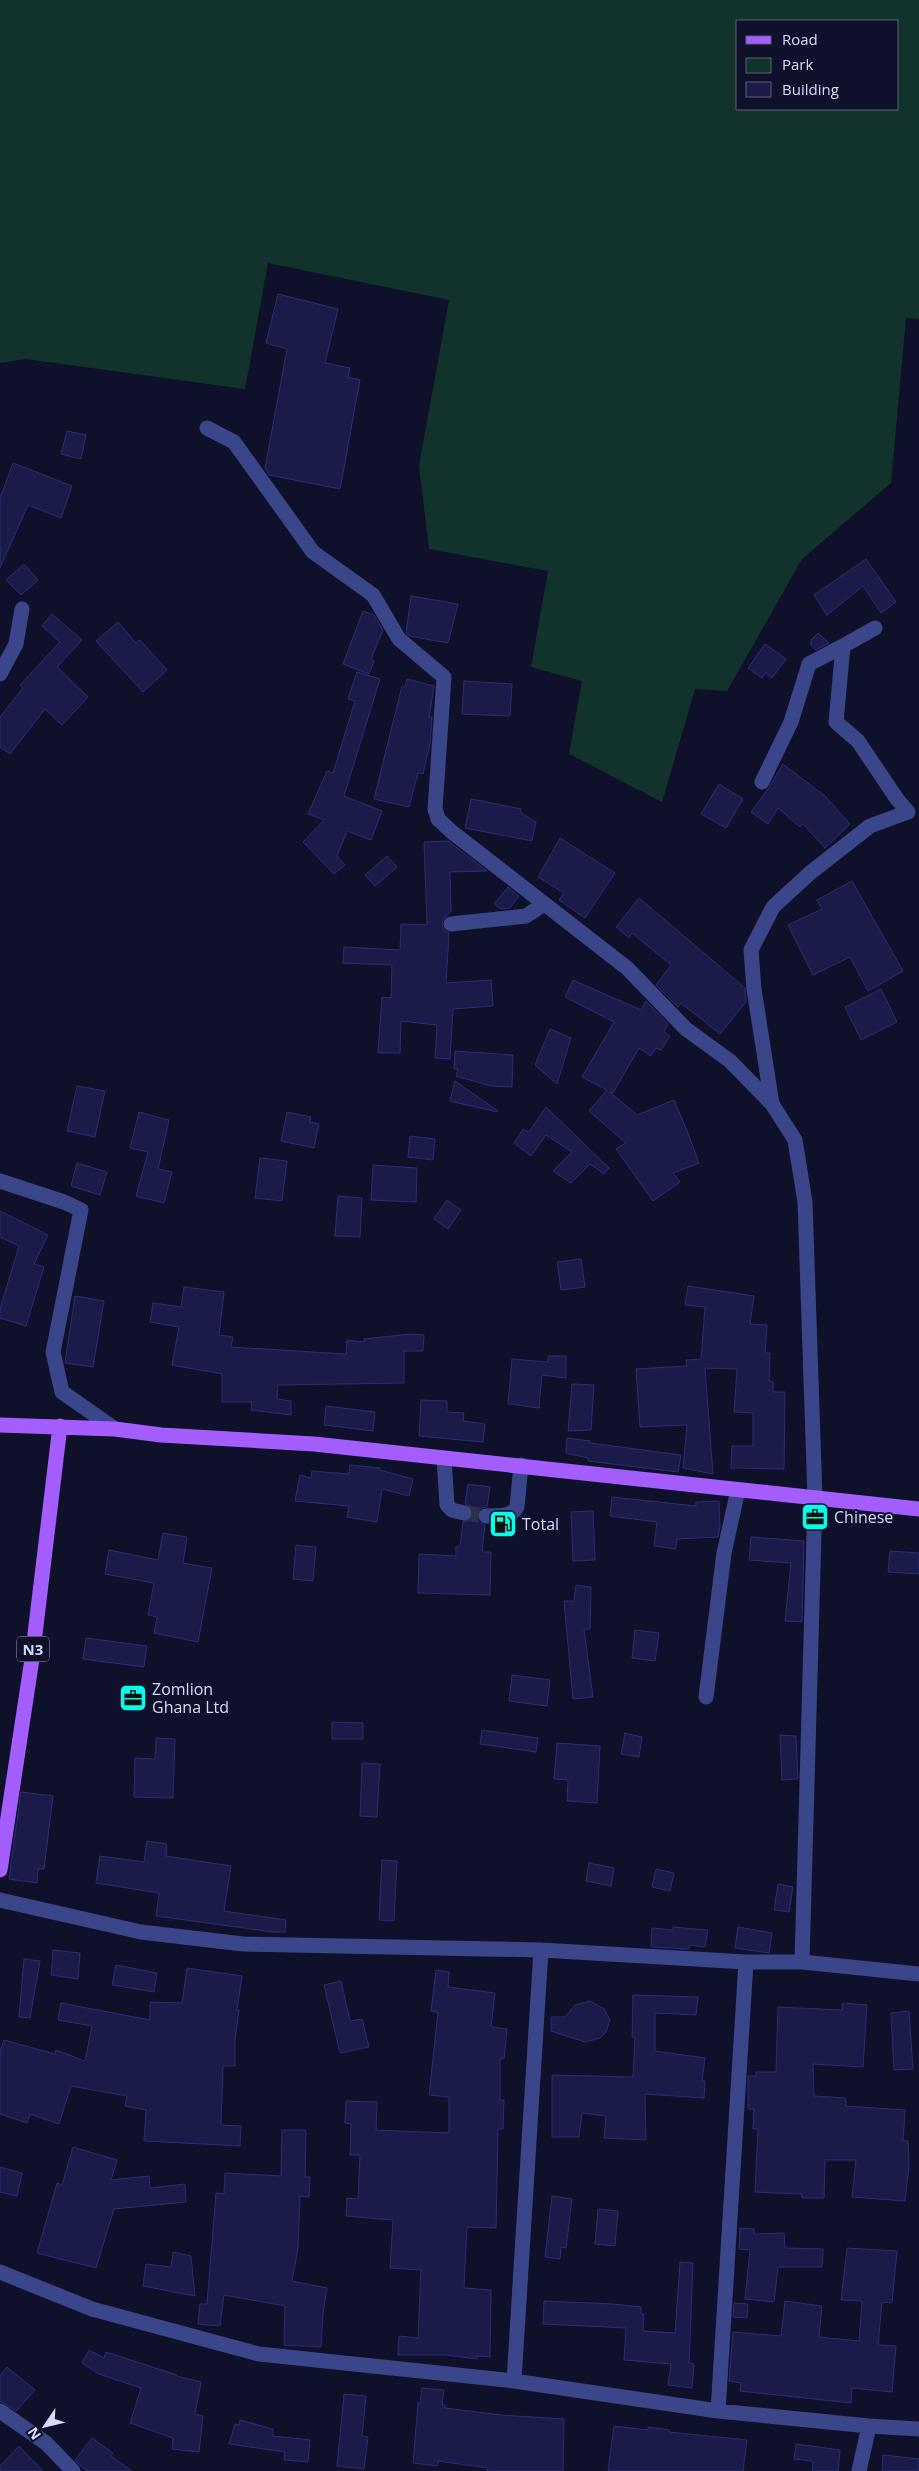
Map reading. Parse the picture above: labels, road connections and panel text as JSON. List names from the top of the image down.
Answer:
{
  "streets": {
    "main road": ["N3"]
  },
  "places": {
    "office": ["Chinese", "Zomlion Ghana Ltd"],
    "fuel station": ["Total"]
  },
  "legend": ["Road", "Park", "Building"],
  "north": "bottom left"
}
